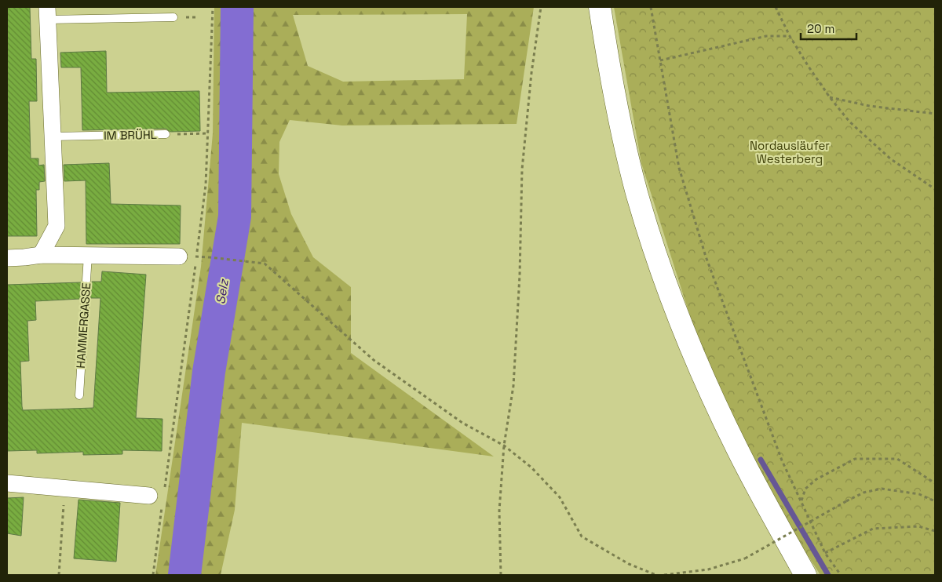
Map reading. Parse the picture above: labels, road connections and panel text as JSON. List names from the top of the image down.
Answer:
{
  "streets": {
    "lane": ["IM BRÜHL", "HAMMERGASSE"]
  },
  "water": ["Selz"],
  "parks": ["Nordausläufer Westerberg"],
  "scale_bar": "20 m"
}
